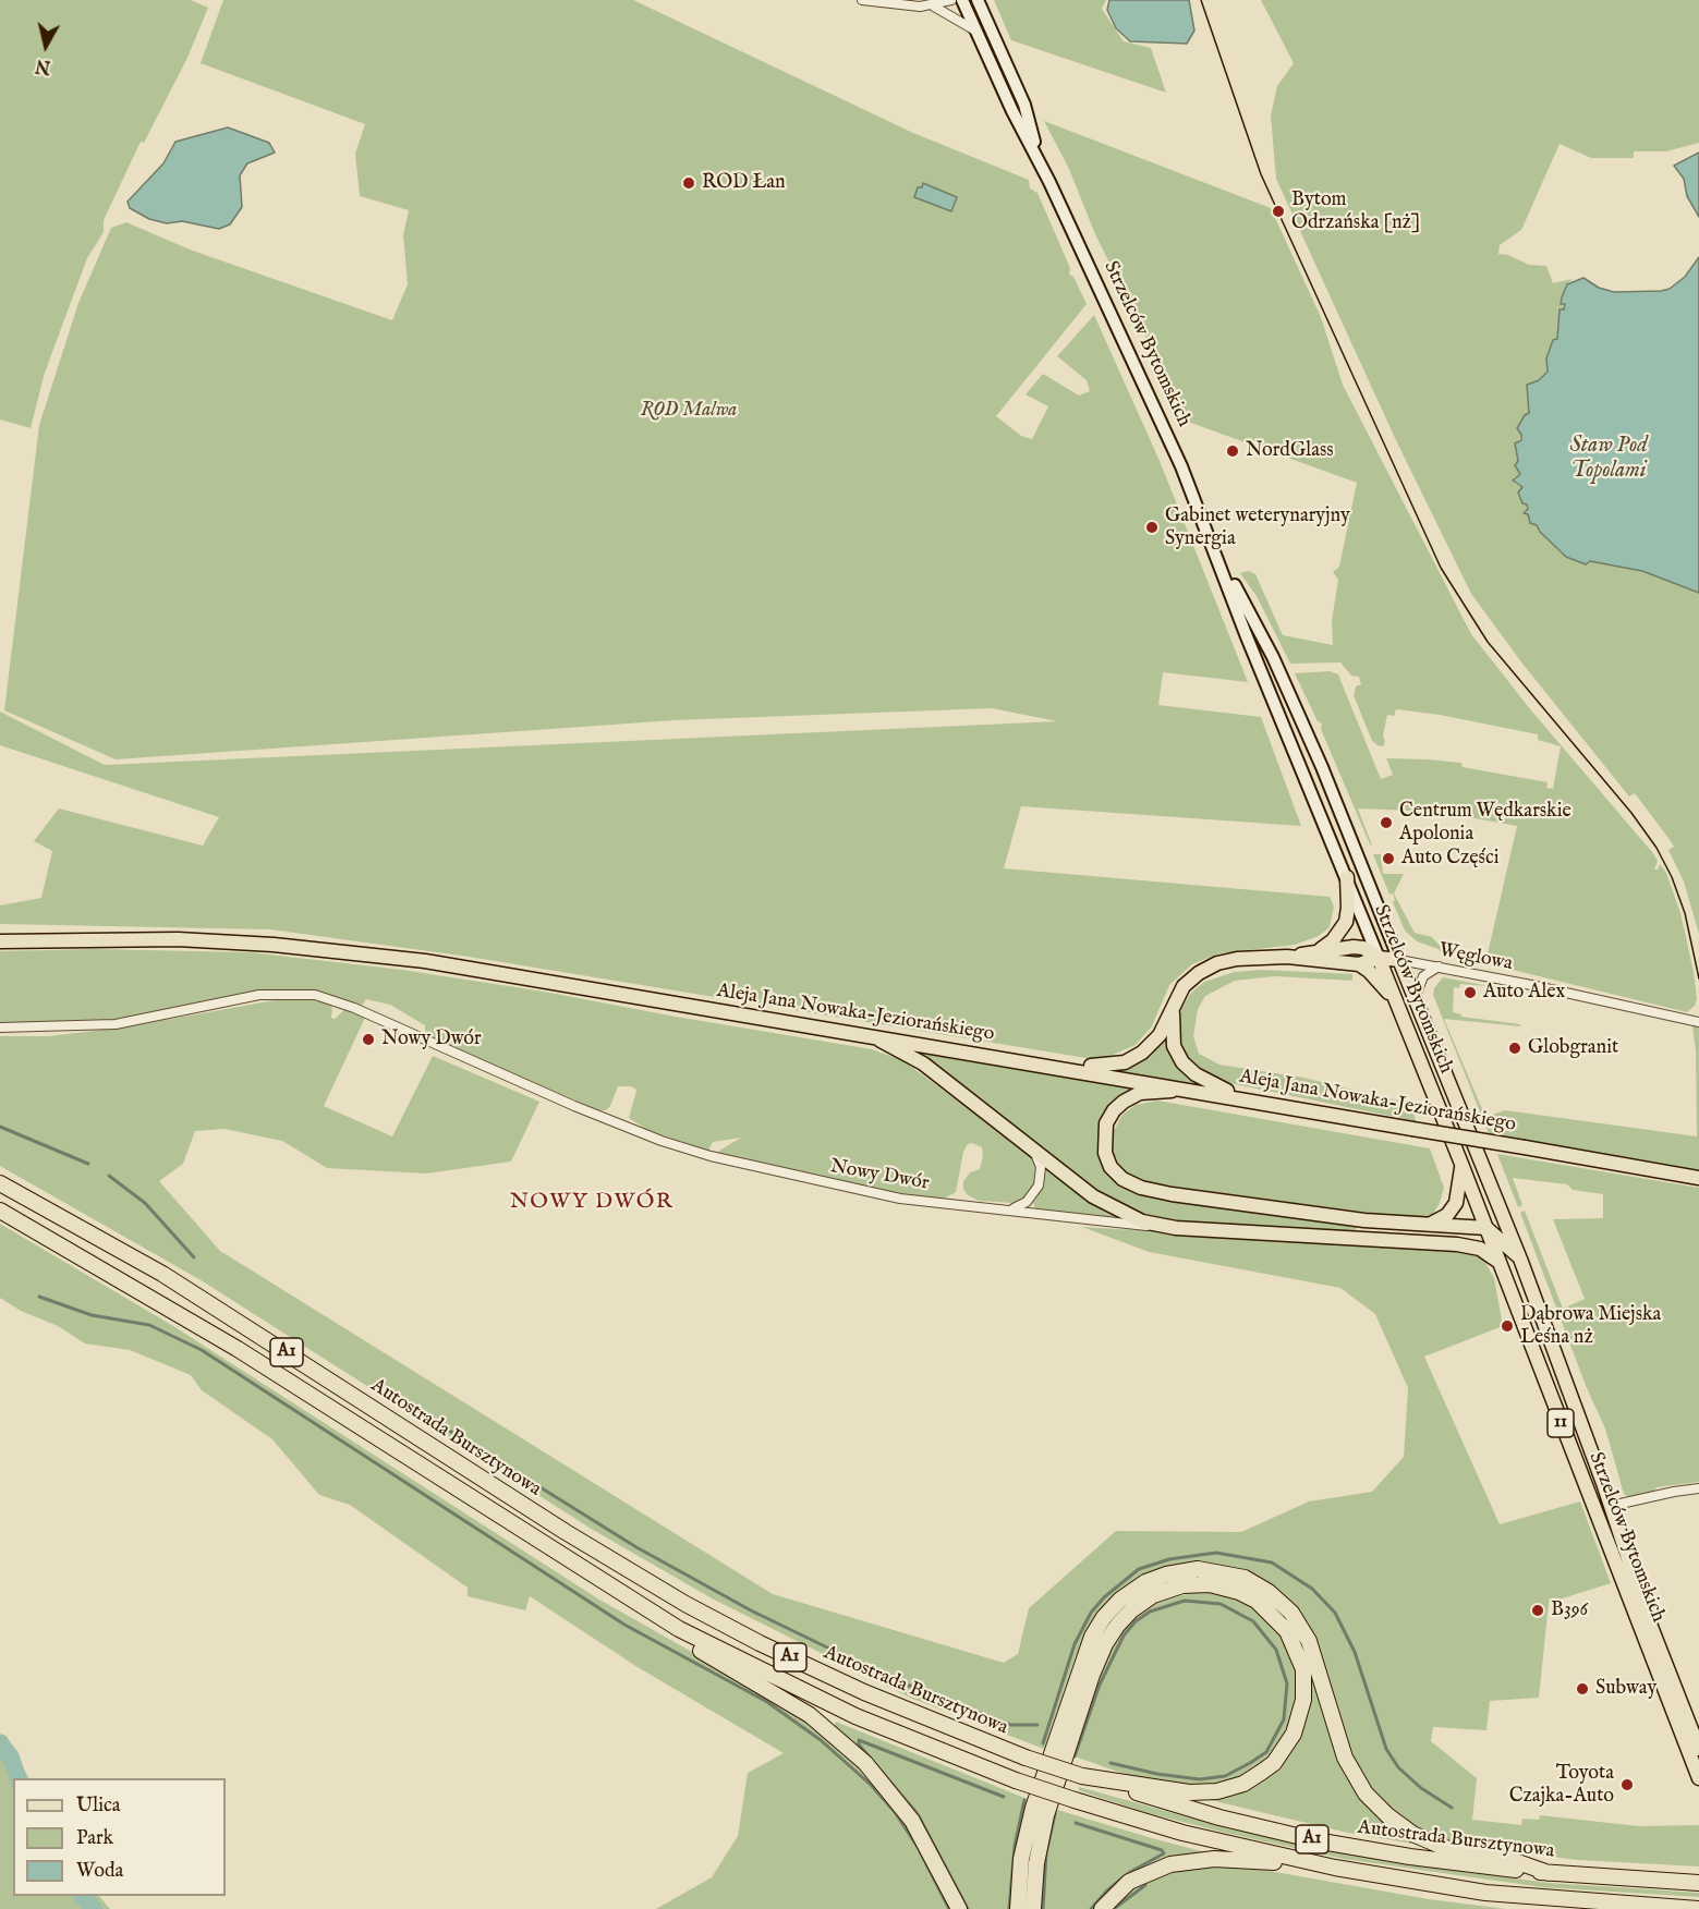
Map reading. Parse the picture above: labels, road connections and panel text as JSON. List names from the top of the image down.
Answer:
{
  "streets": {
    "highway": ["A1", "Autostrada Bursztynowa"],
    "main road": ["Strzelców Bytomskich", "Aleja Jana Nowaka-Jeziorańskiego", "11"],
    "street": ["Węglowa", "Nowy Dwór"]
  },
  "crossings": [
    ["Strzelców Bytomskich", "Węglowa"]
  ],
  "districts": ["NOWY DWÓR"],
  "water": ["Staw Pod Topolami"],
  "parks": ["ROD Malwa"],
  "places": [
    "ROD Łan",
    "Bytom Odrzańska [nż]",
    "NordGlass",
    "Gabinet weterynaryjny Synergia",
    "Centrum Wędkarskie Apolonia",
    "Auto Części",
    "Auto Alex",
    "Nowy Dwór",
    "Globgranit",
    "Dąbrowa Miejska Leśna nż",
    "B396",
    "Subway",
    "Toyota Czajka-Auto"
  ],
  "legend": ["Ulica", "Park", "Woda"],
  "north": "bottom"
}
